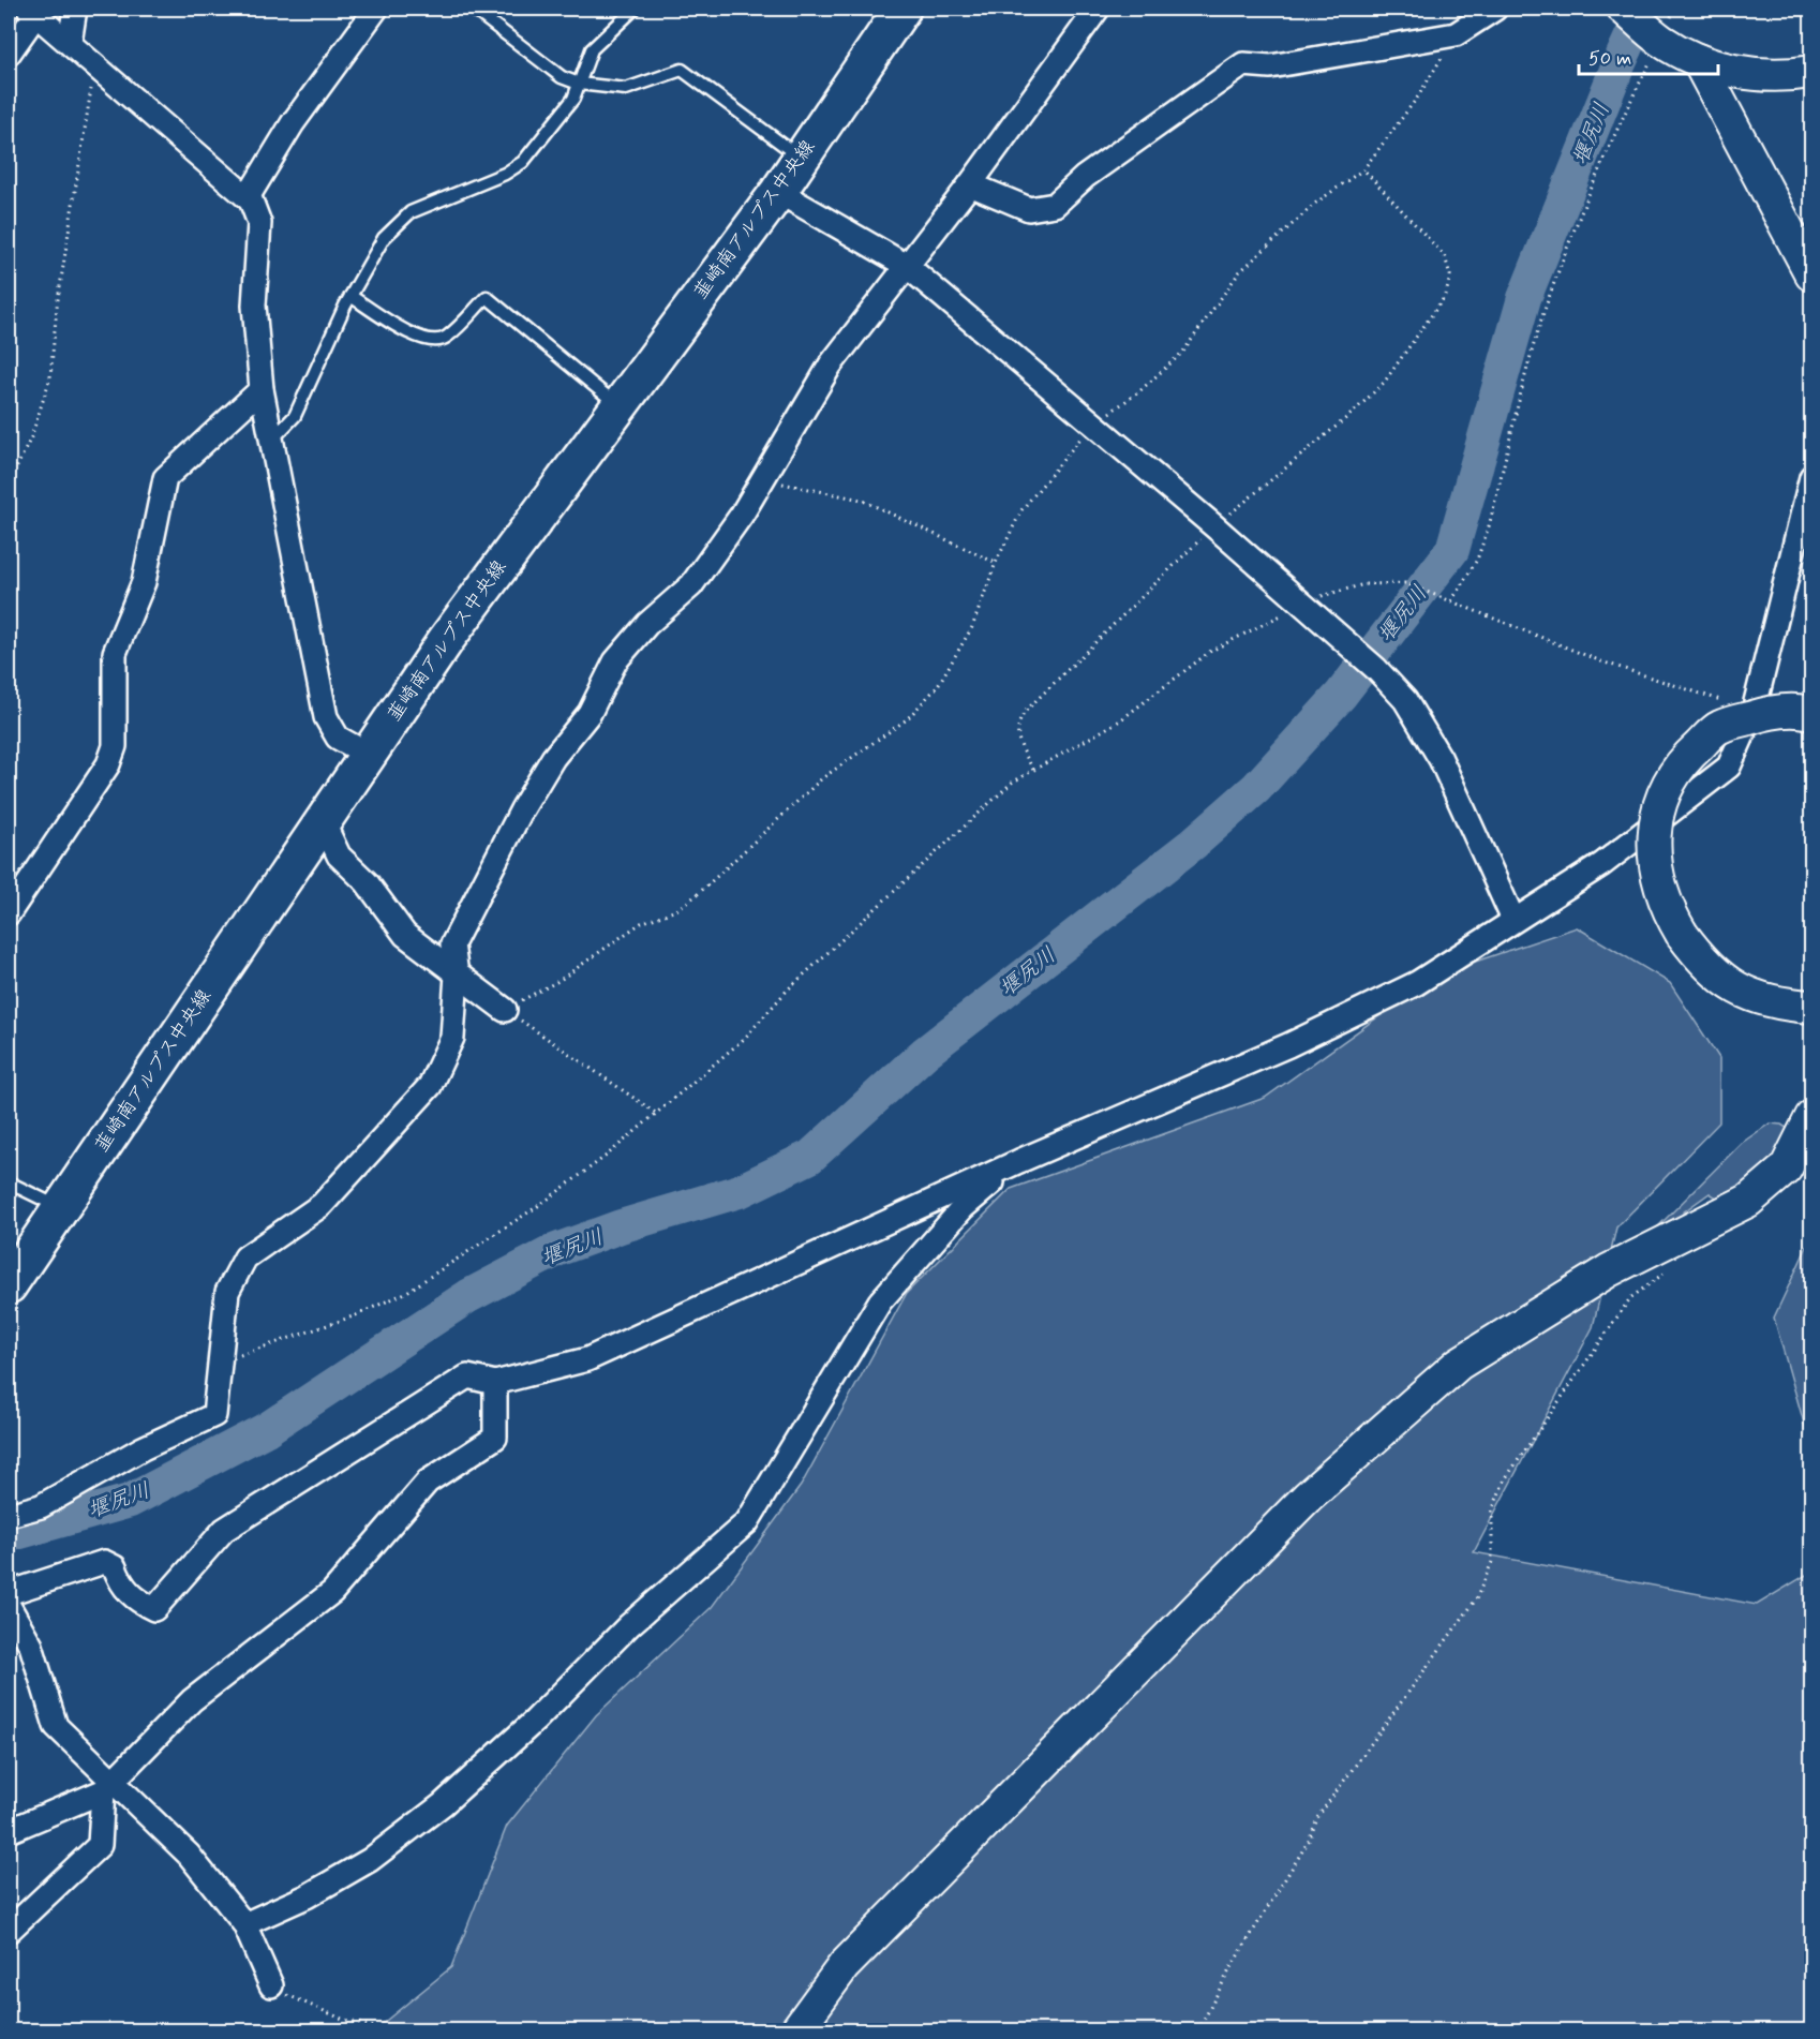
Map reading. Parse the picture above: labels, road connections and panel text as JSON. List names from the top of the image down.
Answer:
{
  "streets": {
    "main road": ["韮崎南アルプス中央線"]
  },
  "water": ["堰尻川"],
  "scale_bar": "50 m"
}
